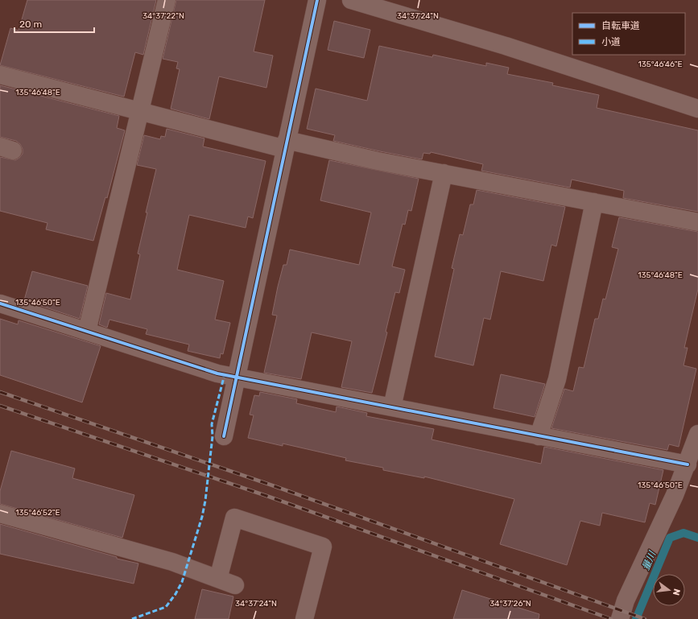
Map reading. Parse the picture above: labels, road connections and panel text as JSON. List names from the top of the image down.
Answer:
{
  "water": ["量川"],
  "legend": ["自転車道", "小道"],
  "scale_bar": "20 m",
  "north": "right",
  "coordinates": [
    "34°37'22\"N",
    "34°37'24\"N",
    "135°46'46\"E",
    "135°46'48\"E",
    "135°46'50\"E",
    "135°46'52\"E",
    "34°37'26\"N"
  ]
}
